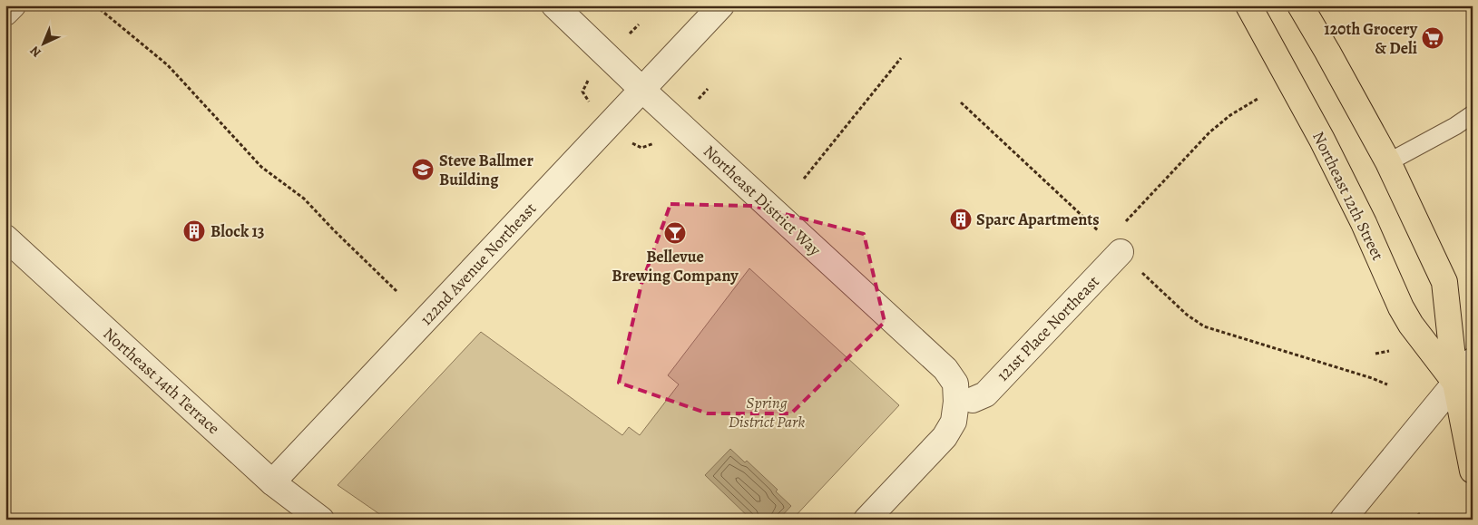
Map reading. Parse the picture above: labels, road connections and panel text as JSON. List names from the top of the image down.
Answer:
{
  "streets": {
    "main road": ["Northeast 12th Street"],
    "street": [
      "Northeast District Way",
      "122nd Avenue Northeast",
      "121st Place Northeast",
      "Northeast 14th Terrace"
    ]
  },
  "crossings": [
    ["Northeast District Way", "122nd Avenue Northeast"],
    ["Northeast District Way", "121st Place Northeast"],
    ["122nd Avenue Northeast", "Northeast 14th Terrace"]
  ],
  "parks": ["Spring District Park"],
  "places": {
    "supermarket": ["120th Grocery & Deli"],
    "school or university": ["Steve Ballmer Building"],
    "building": ["Sparc Apartments", "Block 13"],
    "bar": ["Bellevue Brewing Company"]
  },
  "north": "bottom left"
}
